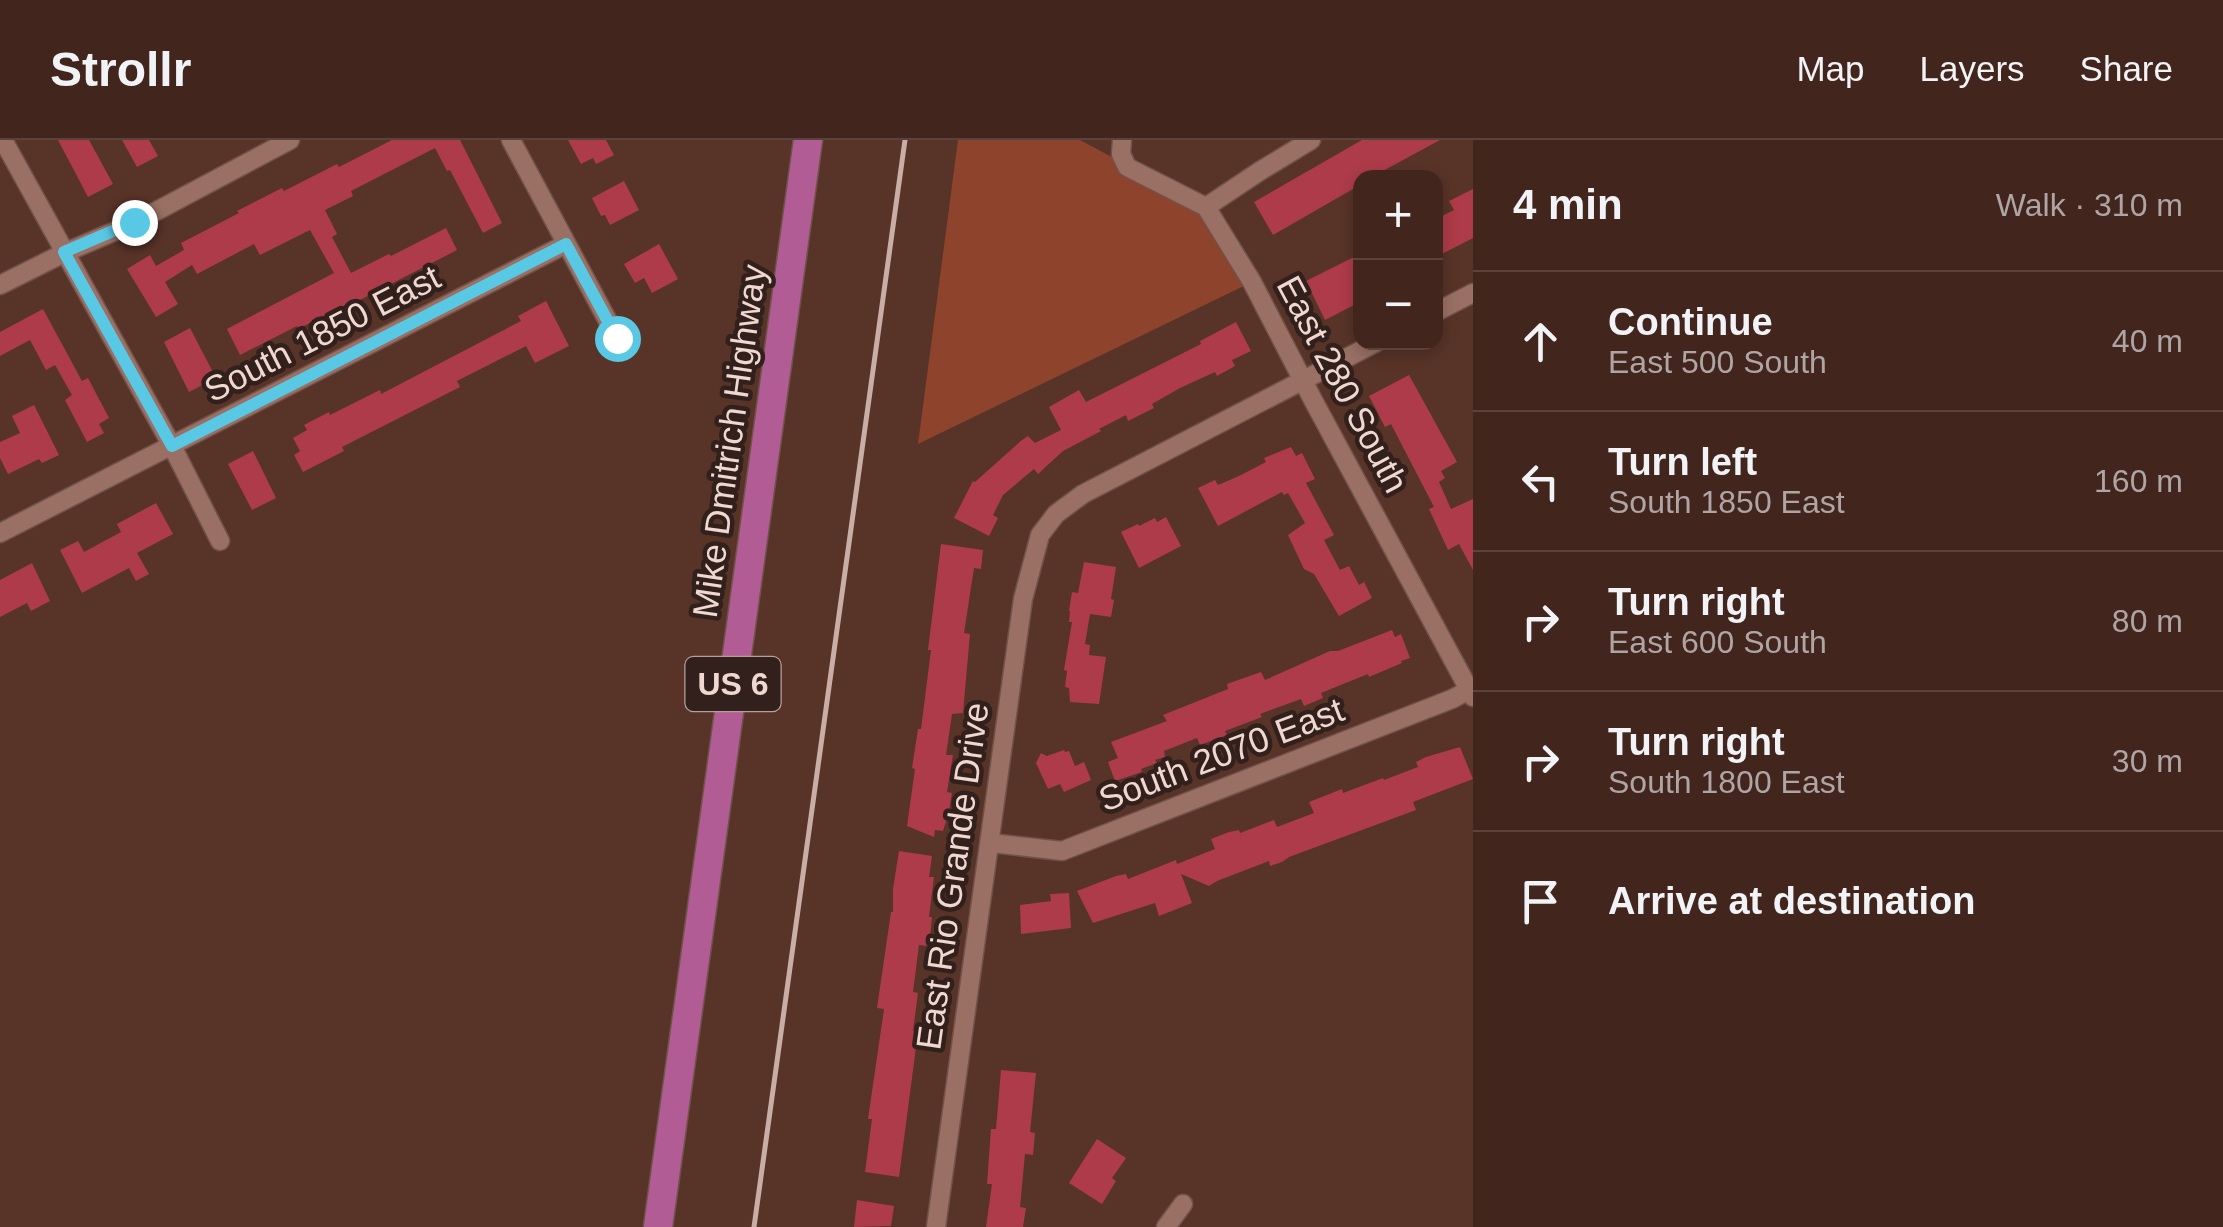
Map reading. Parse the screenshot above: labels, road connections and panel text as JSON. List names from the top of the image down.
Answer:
{
  "streets": {
    "highway": ["Mike Dmitrich Highway", "US 6"],
    "street": [
      "South 1850 East",
      "East 280 South",
      "South 2070 East",
      "East Rio Grande Drive"
    ]
  },
  "crossings": [
    ["East 280 South", "South 2070 East"],
    ["East 280 South", "East Rio Grande Drive"],
    ["South 2070 East", "East Rio Grande Drive"]
  ],
  "page": {
    "header": "Strollr",
    "nav": ["Map", "Layers", "Share"],
    "heading": ["4 min", "Walk · 310 m"],
    "map_buttons": ["+", "−"],
    "list": [
      ["Continue", "East 500 South", "40 m"],
      ["Turn left", "South 1850 East", "160 m"],
      ["Turn right", "East 600 South", "80 m"],
      ["Turn right", "South 1800 East", "30 m"],
      "Arrive at destination"
    ]
  }
}
